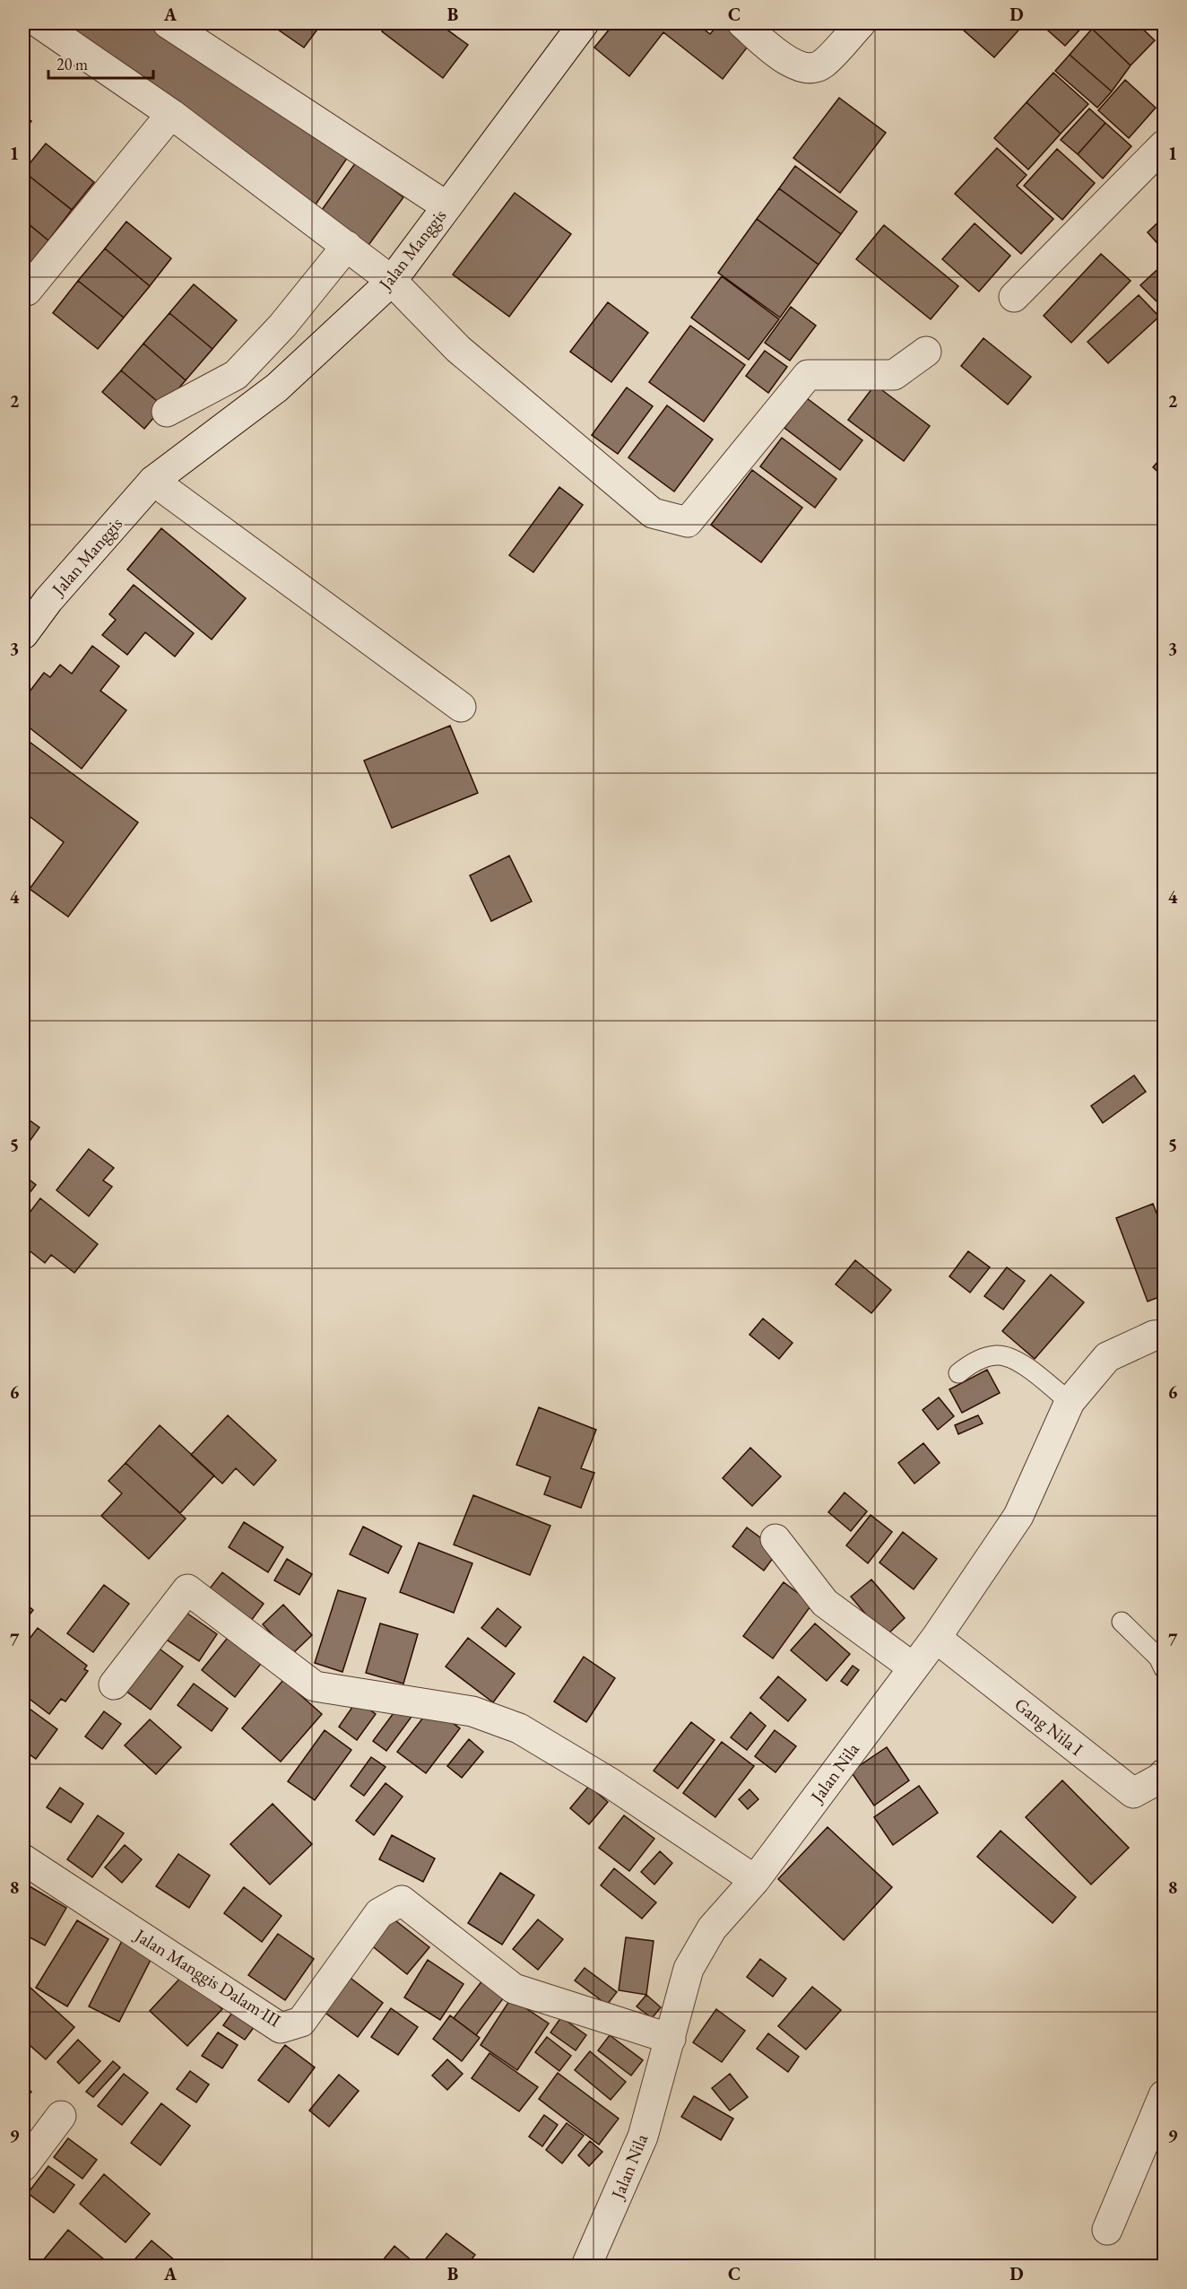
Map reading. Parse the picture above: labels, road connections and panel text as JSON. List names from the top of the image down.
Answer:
{
  "streets": {
    "street": [
      "Jalan Manggis",
      "Gang Nila I",
      "Jalan Nila",
      "Jalan Manggis Dalam III"
    ]
  },
  "crossings": [
    ["Gang Nila I", "Jalan Nila"],
    ["Jalan Nila", "Jalan Manggis Dalam III"]
  ],
  "scale_bar": "20 m",
  "grid": {
    "columns": [
      "A",
      "B",
      "C",
      "D"
    ],
    "rows": [
      "1",
      "2",
      "3",
      "4",
      "5",
      "6",
      "7",
      "8",
      "9"
    ]
  }
}
